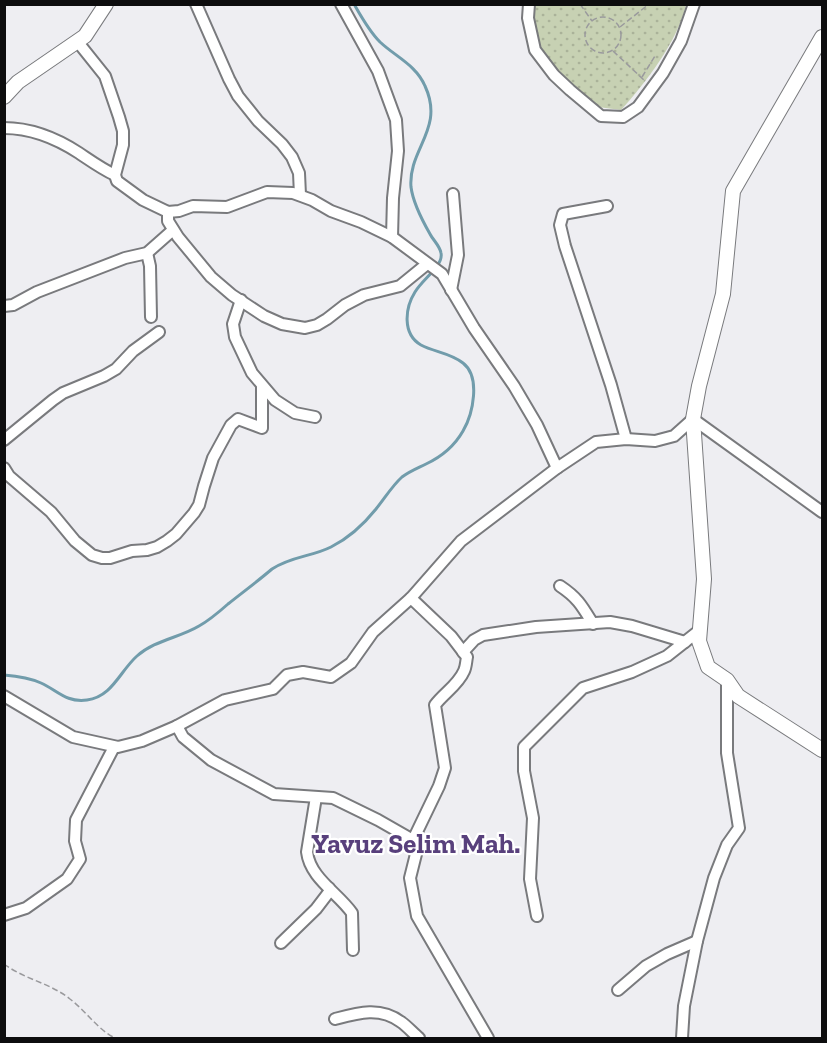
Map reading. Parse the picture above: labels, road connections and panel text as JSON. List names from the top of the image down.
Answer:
{
  "districts": ["Yavuz Selim Mah."]
}
